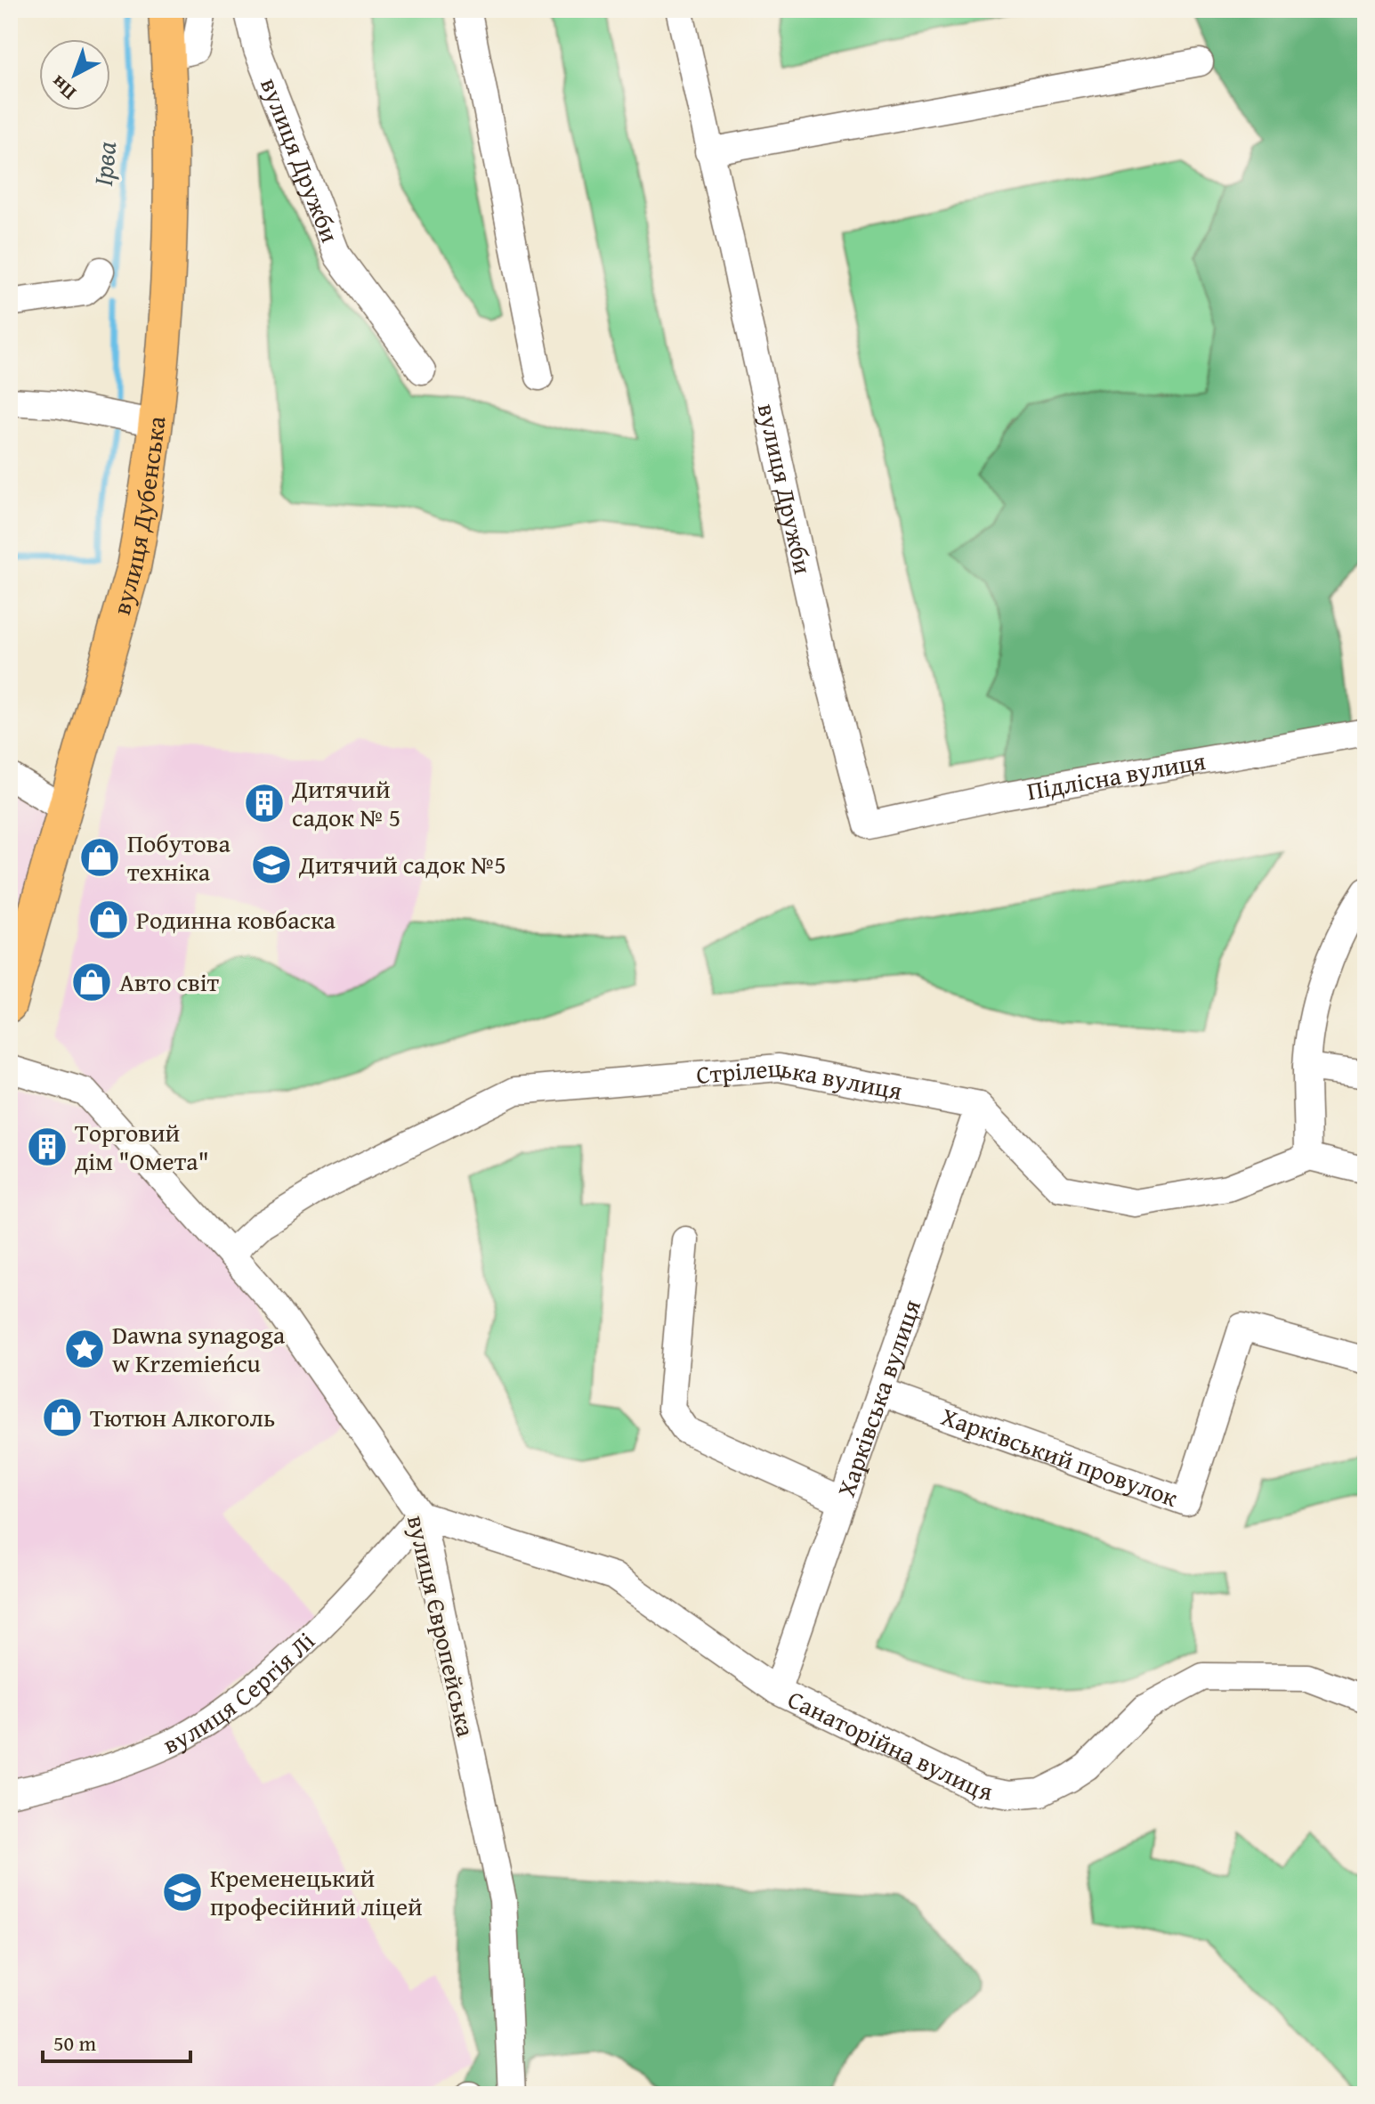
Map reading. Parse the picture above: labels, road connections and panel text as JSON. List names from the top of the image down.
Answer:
{
  "streets": {
    "main road": ["вулиця Дубенська"],
    "street": [
      "вулиця Дружби",
      "Підлісна вулиця",
      "Стрілецька вулиця",
      "Харківська вулиця",
      "Харківський провулок",
      "вулиця Європейська",
      "вулиця Сергія Лі",
      "Санаторійна вулиця"
    ]
  },
  "crossings": [
    ["вулиця Дружби", "Підлісна вулиця"],
    ["Стрілецька вулиця", "Харківська вулиця"],
    ["Стрілецька вулиця", "вулиця Європейська"],
    ["Харківська вулиця", "Харківський провулок"],
    ["Харківська вулиця", "Санаторійна вулиця"],
    ["вулиця Європейська", "вулиця Сергія Лі"],
    ["вулиця Європейська", "Санаторійна вулиця"],
    ["вулиця Сергія Лі", "Санаторійна вулиця"]
  ],
  "water": ["Ірва"],
  "places": {
    "building": ["Дитячий садок № 5", "Торговий дім \"Омета\""],
    "shop": [
      "Побутова техніка",
      "Родинна ковбаска",
      "Авто світ",
      "Тютюн Алкоголь"
    ],
    "school or university": ["Дитячий садок №5", "Кременецький професійний ліцей"],
    "place": ["Dawna synagoga w Krzemieńcu"]
  },
  "scale_bar": "50 m",
  "north": "bottom left"
}
